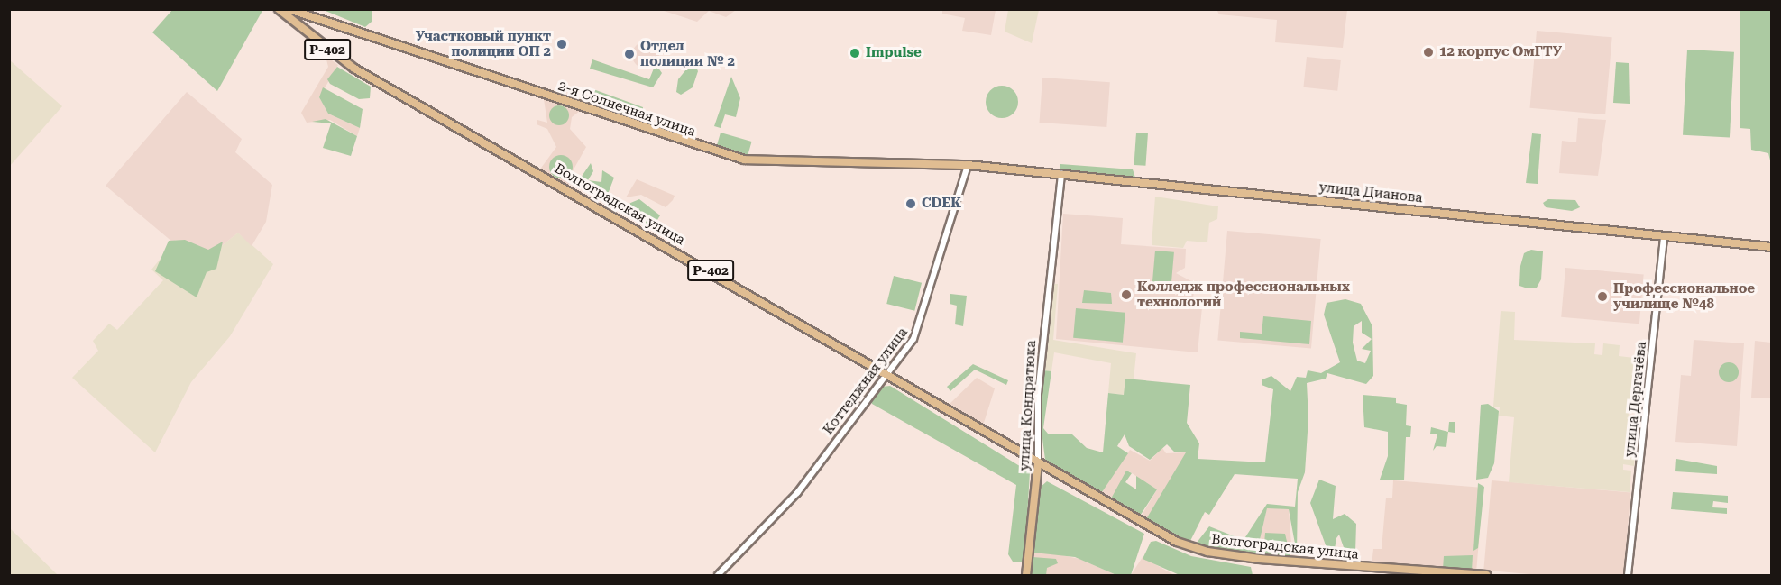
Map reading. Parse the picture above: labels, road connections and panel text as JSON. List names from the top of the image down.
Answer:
{
  "streets": {
    "main road": [
      "Р-402",
      "2-я Солнечная улица",
      "улица Дианова",
      "Волгоградская улица",
      "улица Кондратюка"
    ],
    "street": ["Коттеджная улица", "улица Дергачёва"]
  },
  "crossings": [
    ["2-я Солнечная улица", "улица Дианова"],
    ["2-я Солнечная улица", "Коттеджная улица"],
    ["улица Дианова", "Коттеджная улица"],
    ["улица Дианова", "улица Дергачёва"],
    ["улица Дианова", "улица Кондратюка"],
    ["Волгоградская улица", "Коттеджная улица"],
    ["Волгоградская улица", "улица Кондратюка"]
  ],
  "places": [
    "Участковый пункт полиции ОП 2",
    "12 корпус ОмГТУ",
    "Impulse",
    "Отдел полиции № 2",
    "CDEK",
    "Колледж профессиональных технологий",
    "Профессиональное училище №48"
  ]
}
